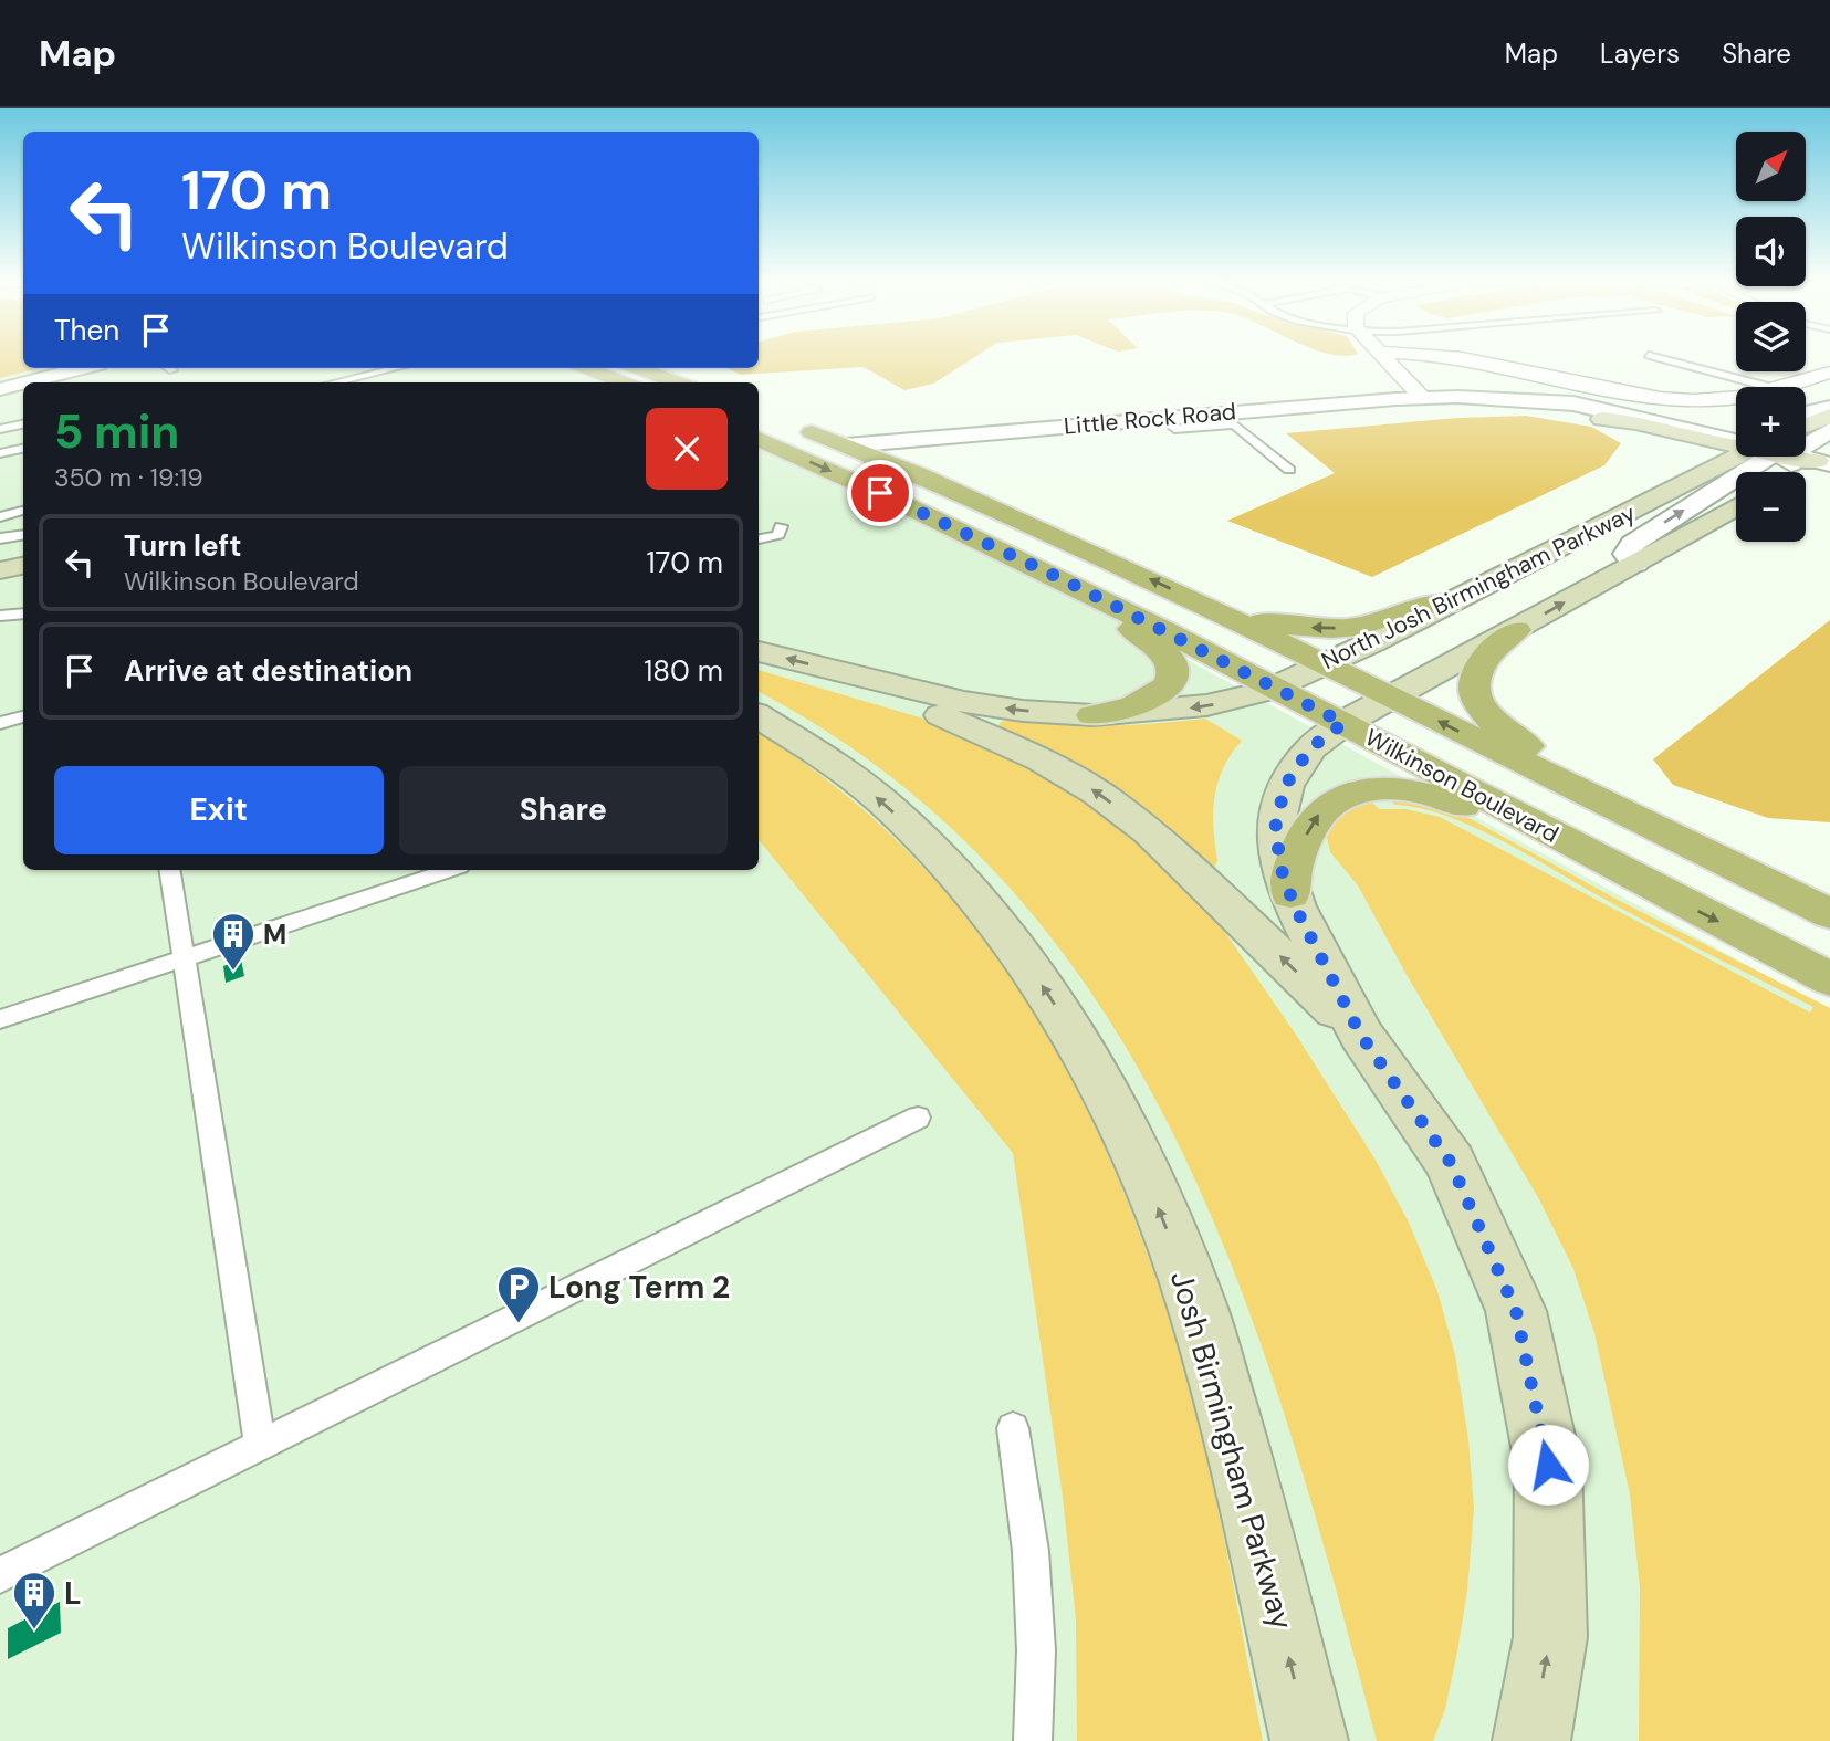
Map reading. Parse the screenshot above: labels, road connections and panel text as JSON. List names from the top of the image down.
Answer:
{
  "streets": {
    "main road": ["North Josh Birmingham Parkway", "Wilkinson Boulevard", "Josh Birmingham Parkway"],
    "street": ["Little Rock Road"]
  },
  "crossings": [
    ["Little Rock Road", "Wilkinson Boulevard"],
    ["North Josh Birmingham Parkway", "Wilkinson Boulevard"]
  ],
  "one_way": ["Josh Birmingham Parkway"],
  "places": {
    "building": ["M", "L"],
    "parking": ["Long Term 2"]
  },
  "north": "top right",
  "page": {
    "header": "Map",
    "nav": ["Map", "Layers", "Share"],
    "map_buttons": ["+", "−"],
    "turn": ["170 m", "Wilkinson Boulevard"],
    "then": "Then",
    "heading": ["5 min", "350 m · 19:19"],
    "list": [
      {
        "name": "Turn left",
        "note": "Wilkinson Boulevard",
        "value": "170 m"
      },
      {
        "name": "Arrive at destination",
        "value": "180 m"
      }
    ],
    "buttons": ["Exit", "Share"]
  }
}
